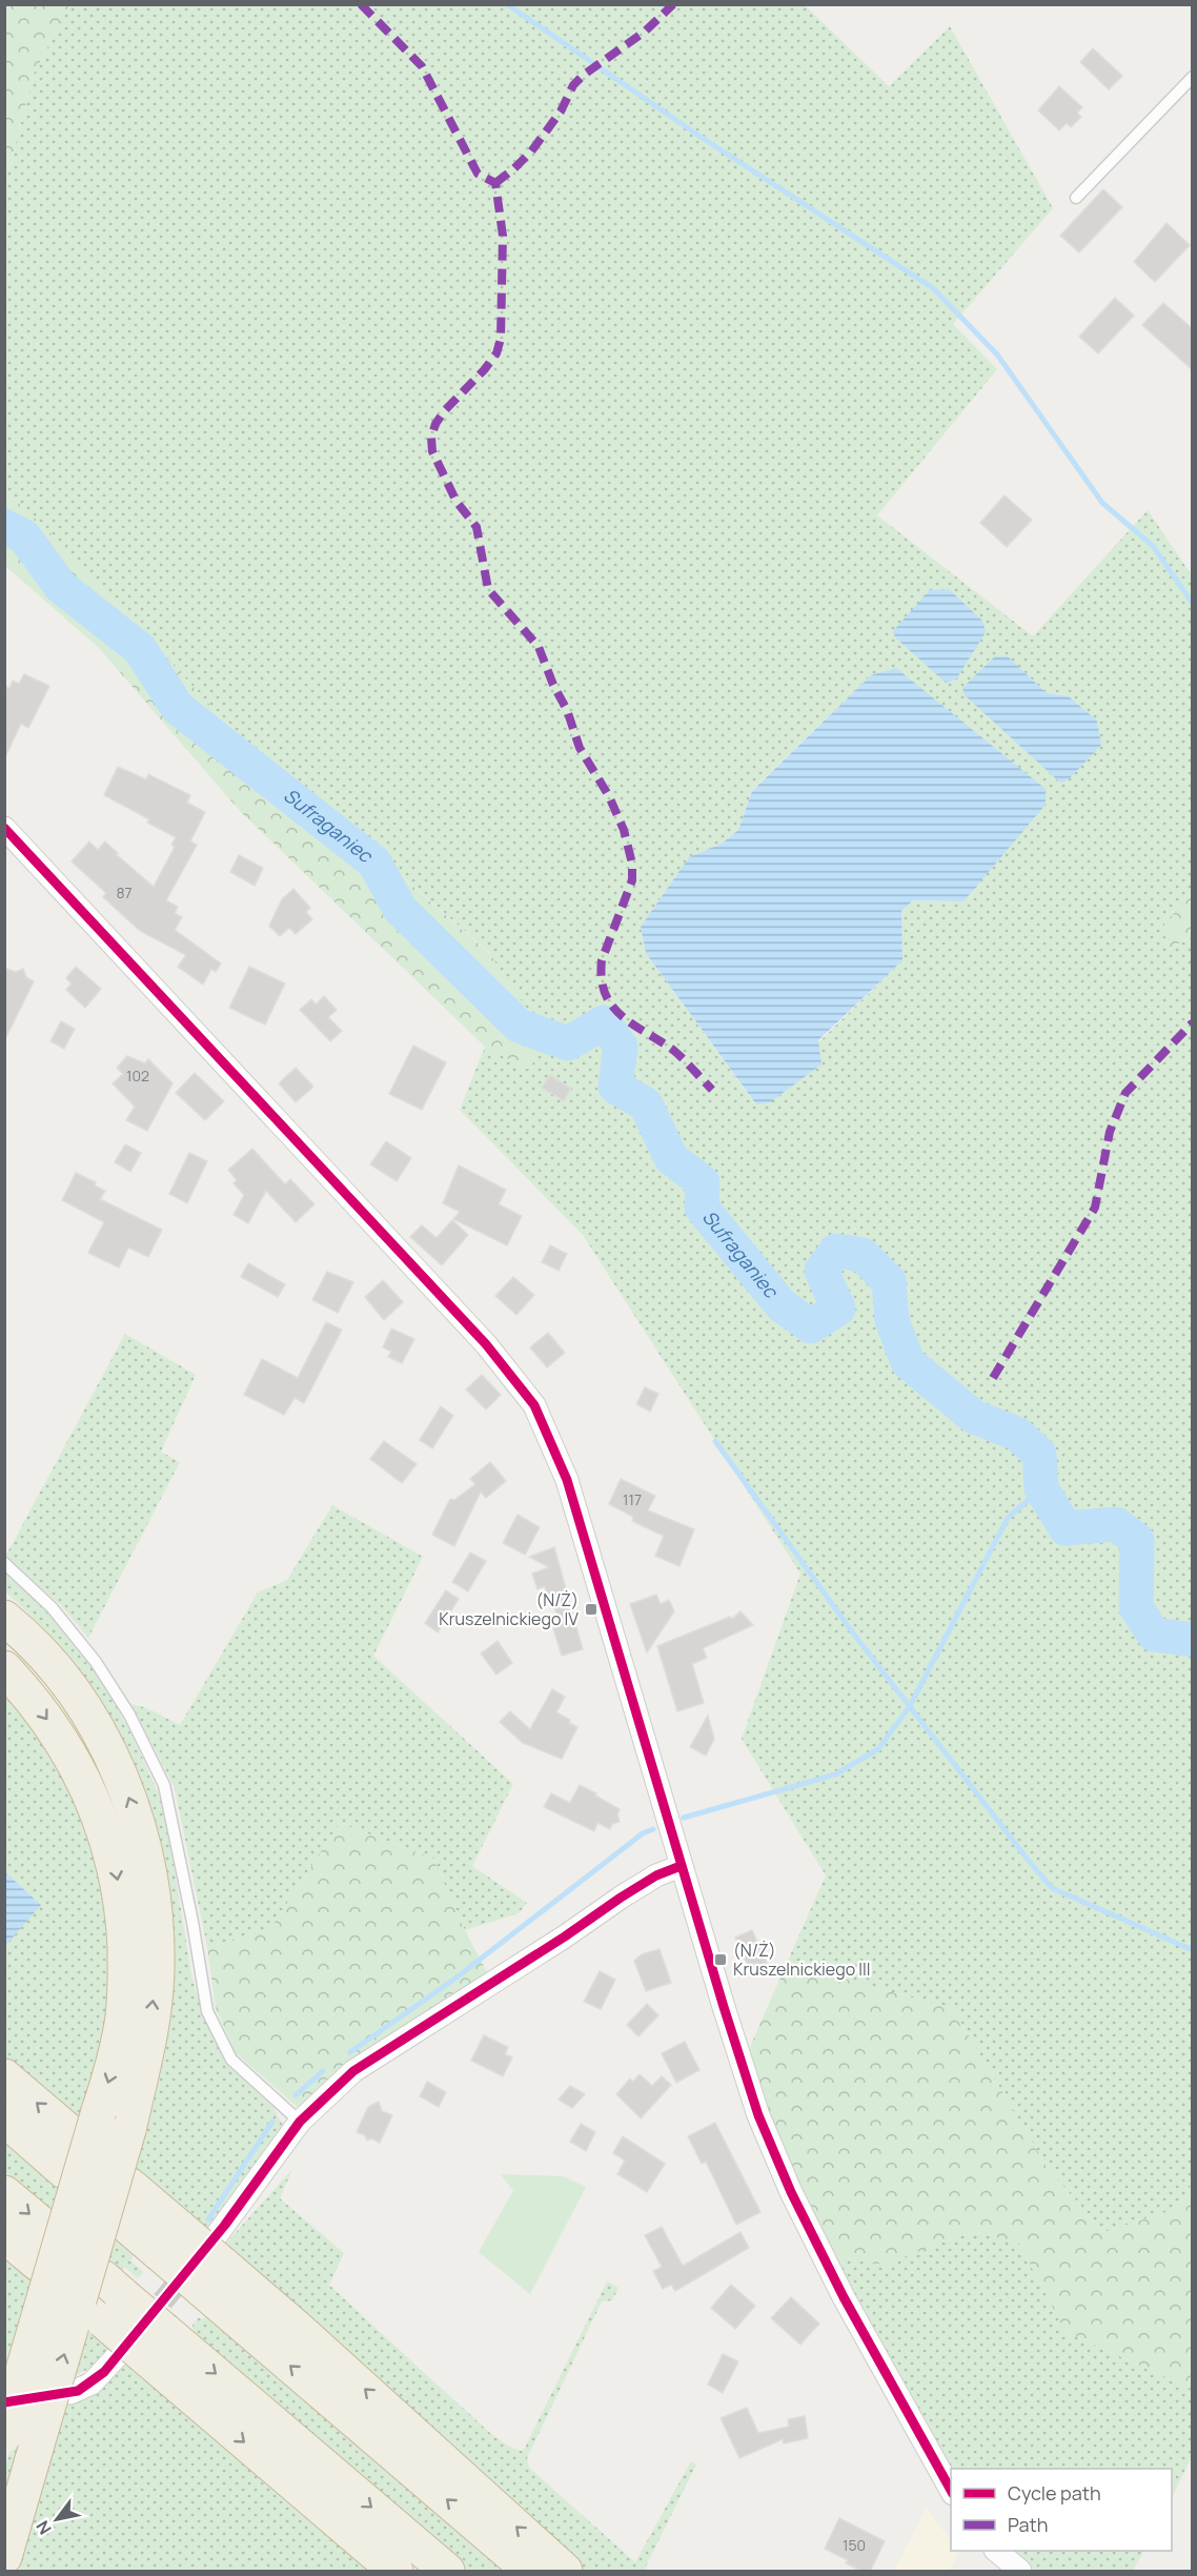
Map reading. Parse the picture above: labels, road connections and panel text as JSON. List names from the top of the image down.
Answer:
{
  "water": ["Sufraganiec"],
  "places": {
    "transit": ["(N/Ż) Kruszelnickiego IV", "(N/Ż) Kruszelnickiego III"]
  },
  "house_numbers": [
    "87",
    "102",
    "117",
    "150"
  ],
  "legend": ["Cycle path", "Path"],
  "north": "bottom left"
}
